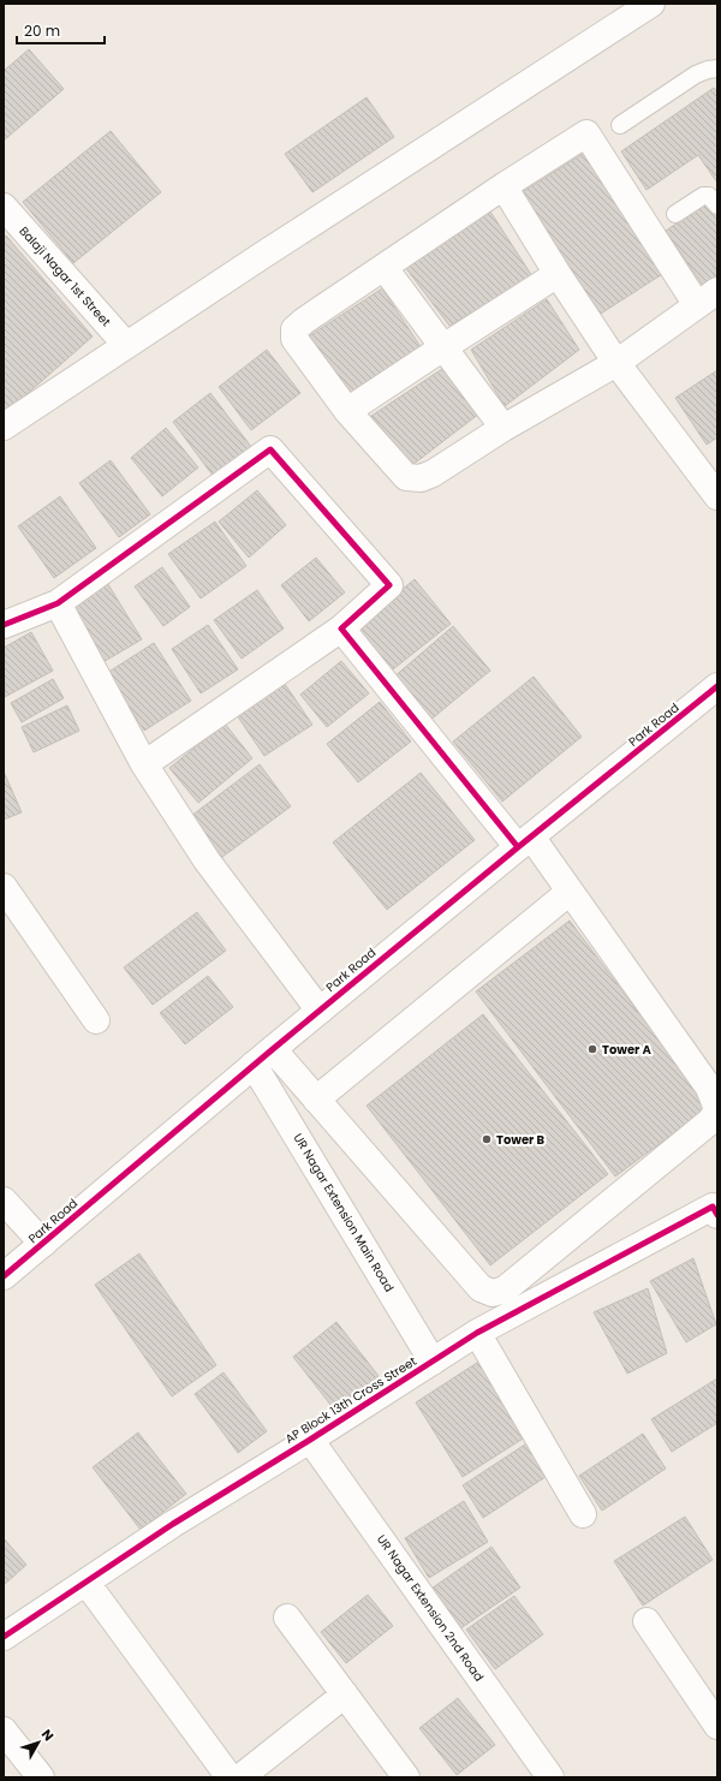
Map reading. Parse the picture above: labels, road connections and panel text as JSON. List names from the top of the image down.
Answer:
{
  "streets": {
    "street": [
      "Balaji Nagar 1st Street",
      "Park Road",
      "UR Nagar Extension Main Road",
      "AP Block 13th Cross Street",
      "UR Nagar Extension 2nd Road"
    ]
  },
  "crossings": [
    ["Park Road", "UR Nagar Extension Main Road"],
    ["UR Nagar Extension Main Road", "AP Block 13th Cross Street"],
    ["AP Block 13th Cross Street", "UR Nagar Extension 2nd Road"]
  ],
  "places": ["Tower A", "Tower B"],
  "scale_bar": "20 m",
  "north": "top right"
}
